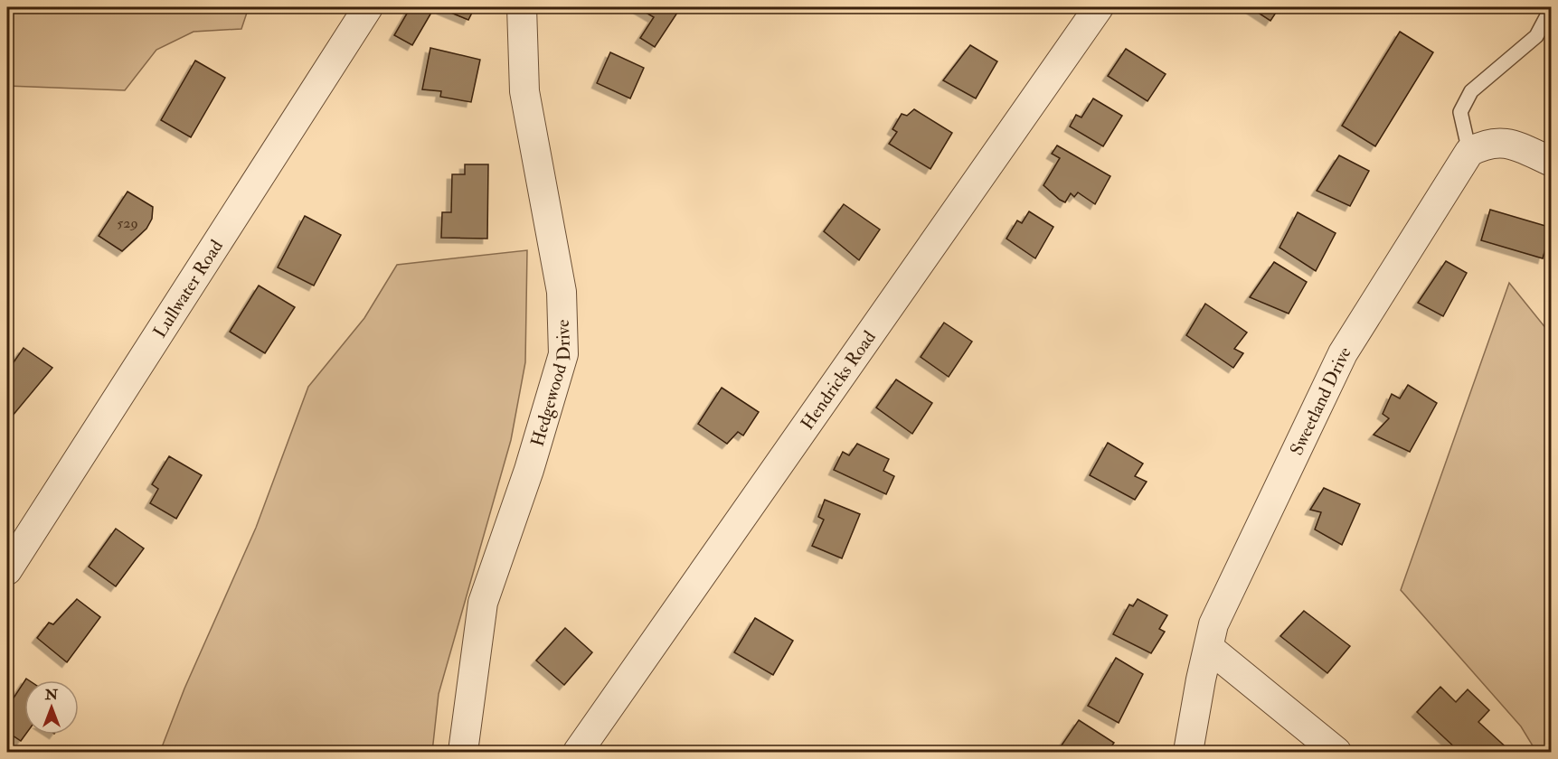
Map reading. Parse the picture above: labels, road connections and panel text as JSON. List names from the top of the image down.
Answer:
{
  "streets": {
    "street": [
      "Lullwater Road",
      "Hendricks Road",
      "Hedgewood Drive",
      "Sweetland Drive"
    ]
  },
  "house_numbers": ["529"],
  "north": "top"
}
